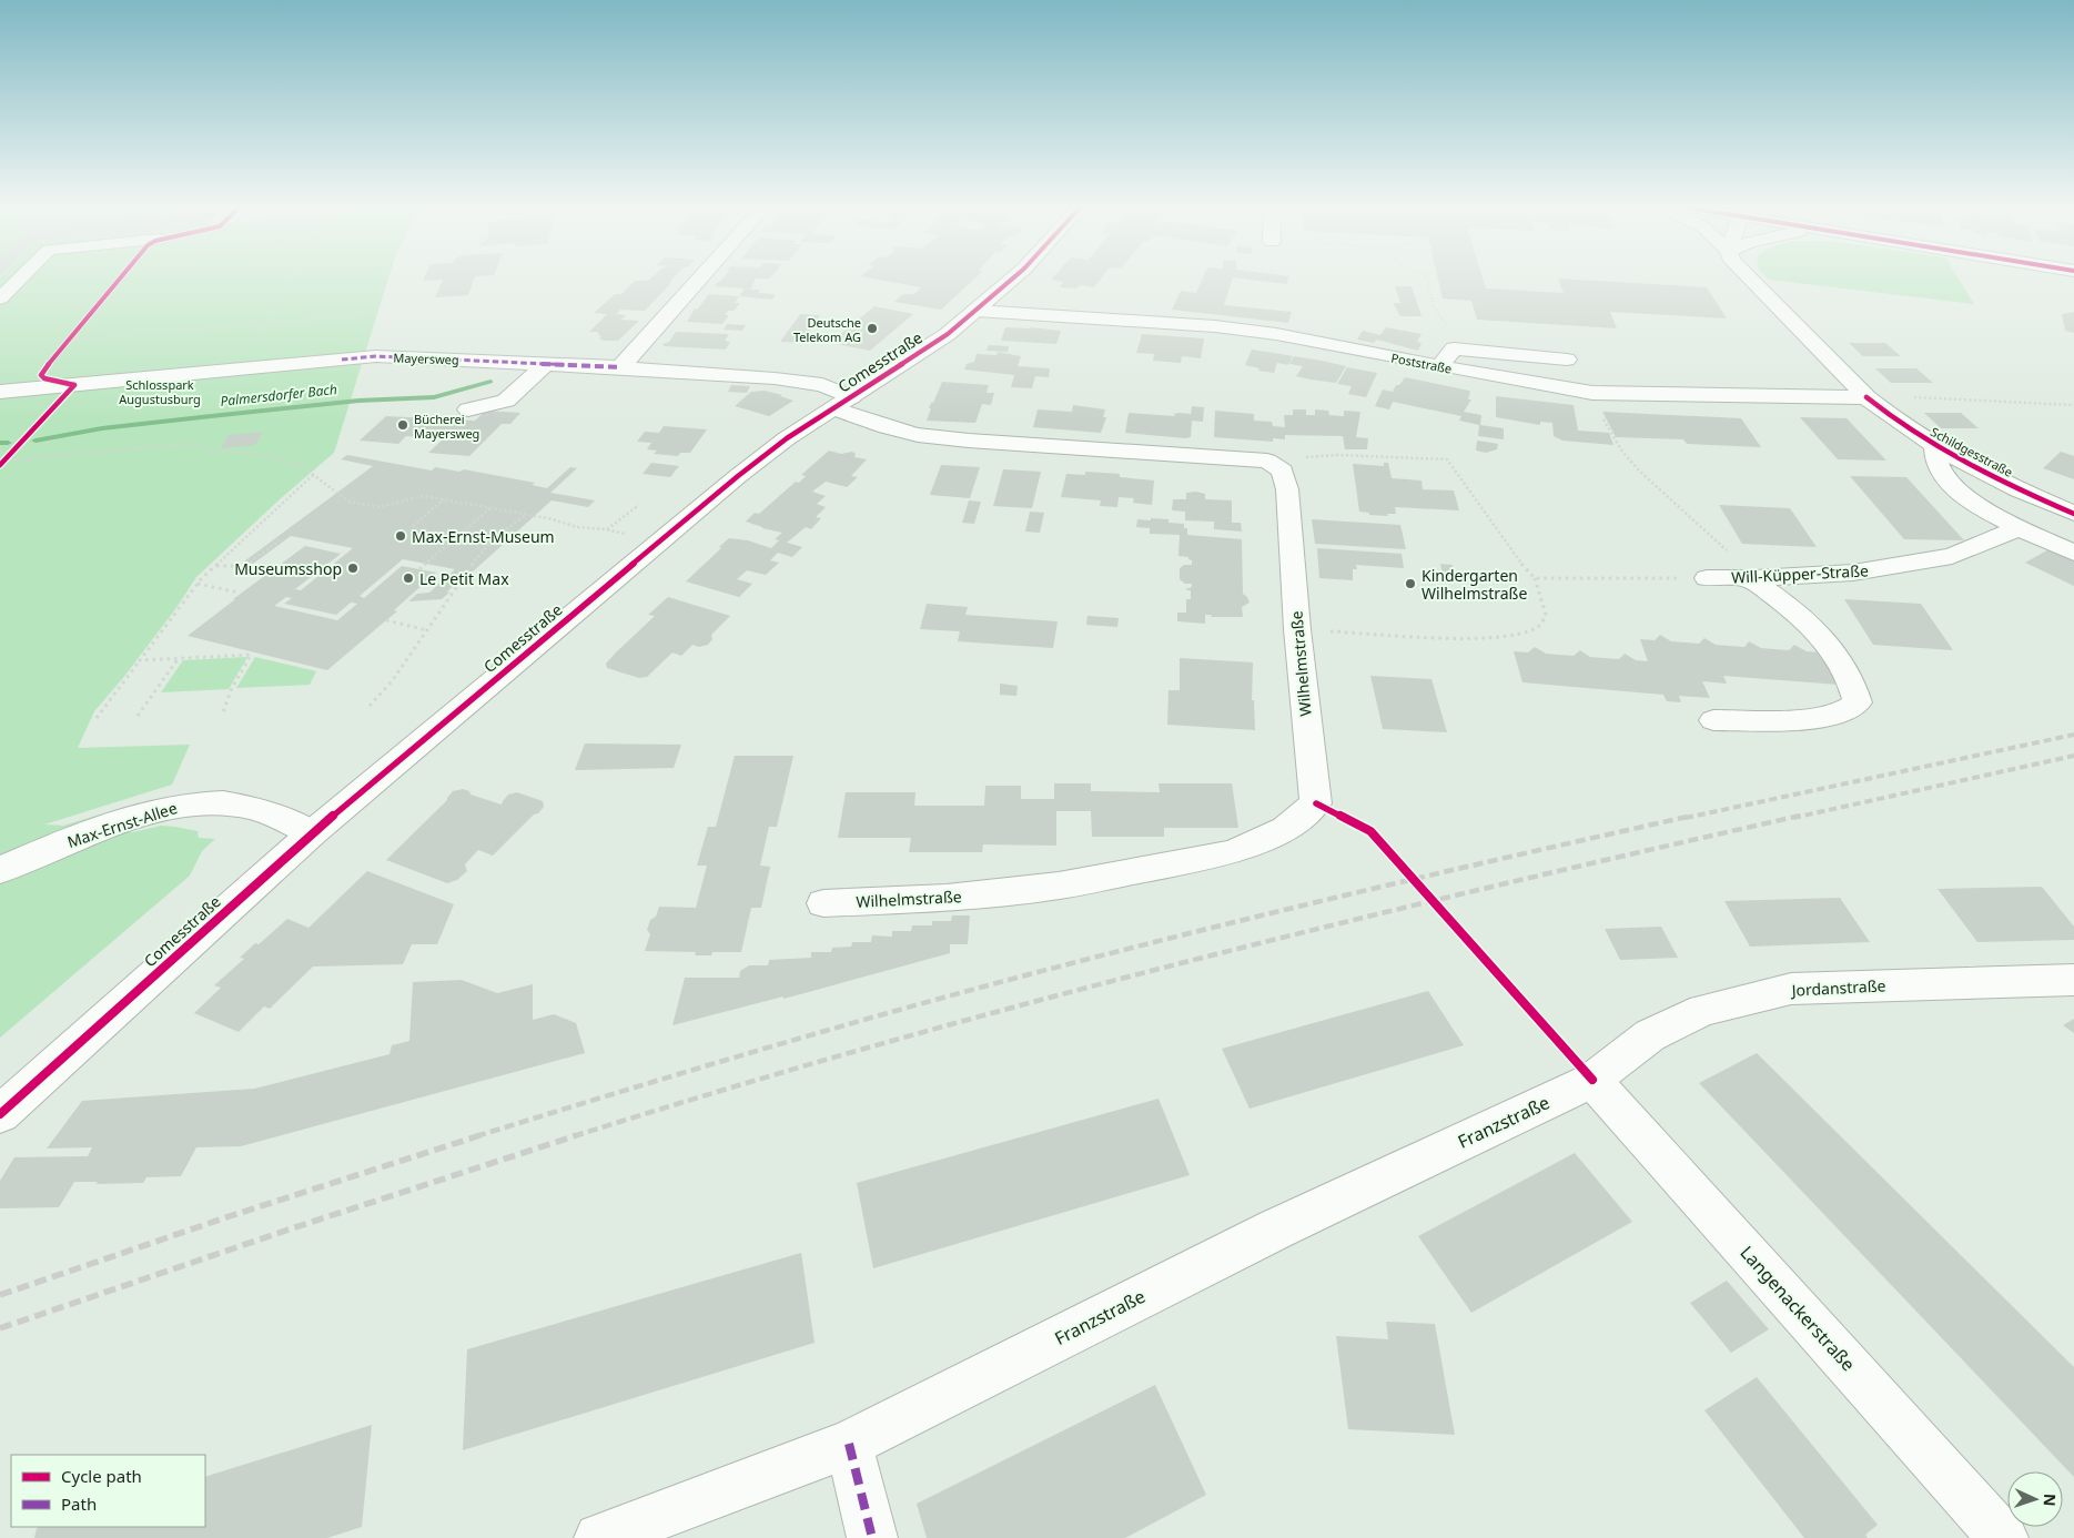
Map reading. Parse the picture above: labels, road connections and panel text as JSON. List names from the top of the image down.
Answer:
{
  "streets": {
    "street": [
      "Mayersweg",
      "Comesstraße",
      "Poststraße",
      "Schildgesstraße",
      "Will-Küpper-Straße",
      "Wilhelmstraße",
      "Max-Ernst-Allee",
      "Jordanstraße",
      "Franzstraße",
      "Langenackerstraße"
    ]
  },
  "crossings": [
    ["Mayersweg", "Comesstraße"],
    ["Comesstraße", "Poststraße"],
    ["Comesstraße", "Max-Ernst-Allee"],
    ["Poststraße", "Schildgesstraße"],
    ["Schildgesstraße", "Will-Küpper-Straße"],
    ["Jordanstraße", "Franzstraße"],
    ["Jordanstraße", "Langenackerstraße"],
    ["Franzstraße", "Langenackerstraße"]
  ],
  "water": ["Palmersdorfer Bach"],
  "parks": ["Schlosspark Augustusburg"],
  "places": [
    "Deutsche Telekom AG",
    "Bücherei Mayersweg",
    "Max-Ernst-Museum",
    "Museumsshop",
    "Le Petit Max",
    "Kindergarten Wilhelmstraße"
  ],
  "legend": ["Cycle path", "Path"],
  "north": "right"
}
